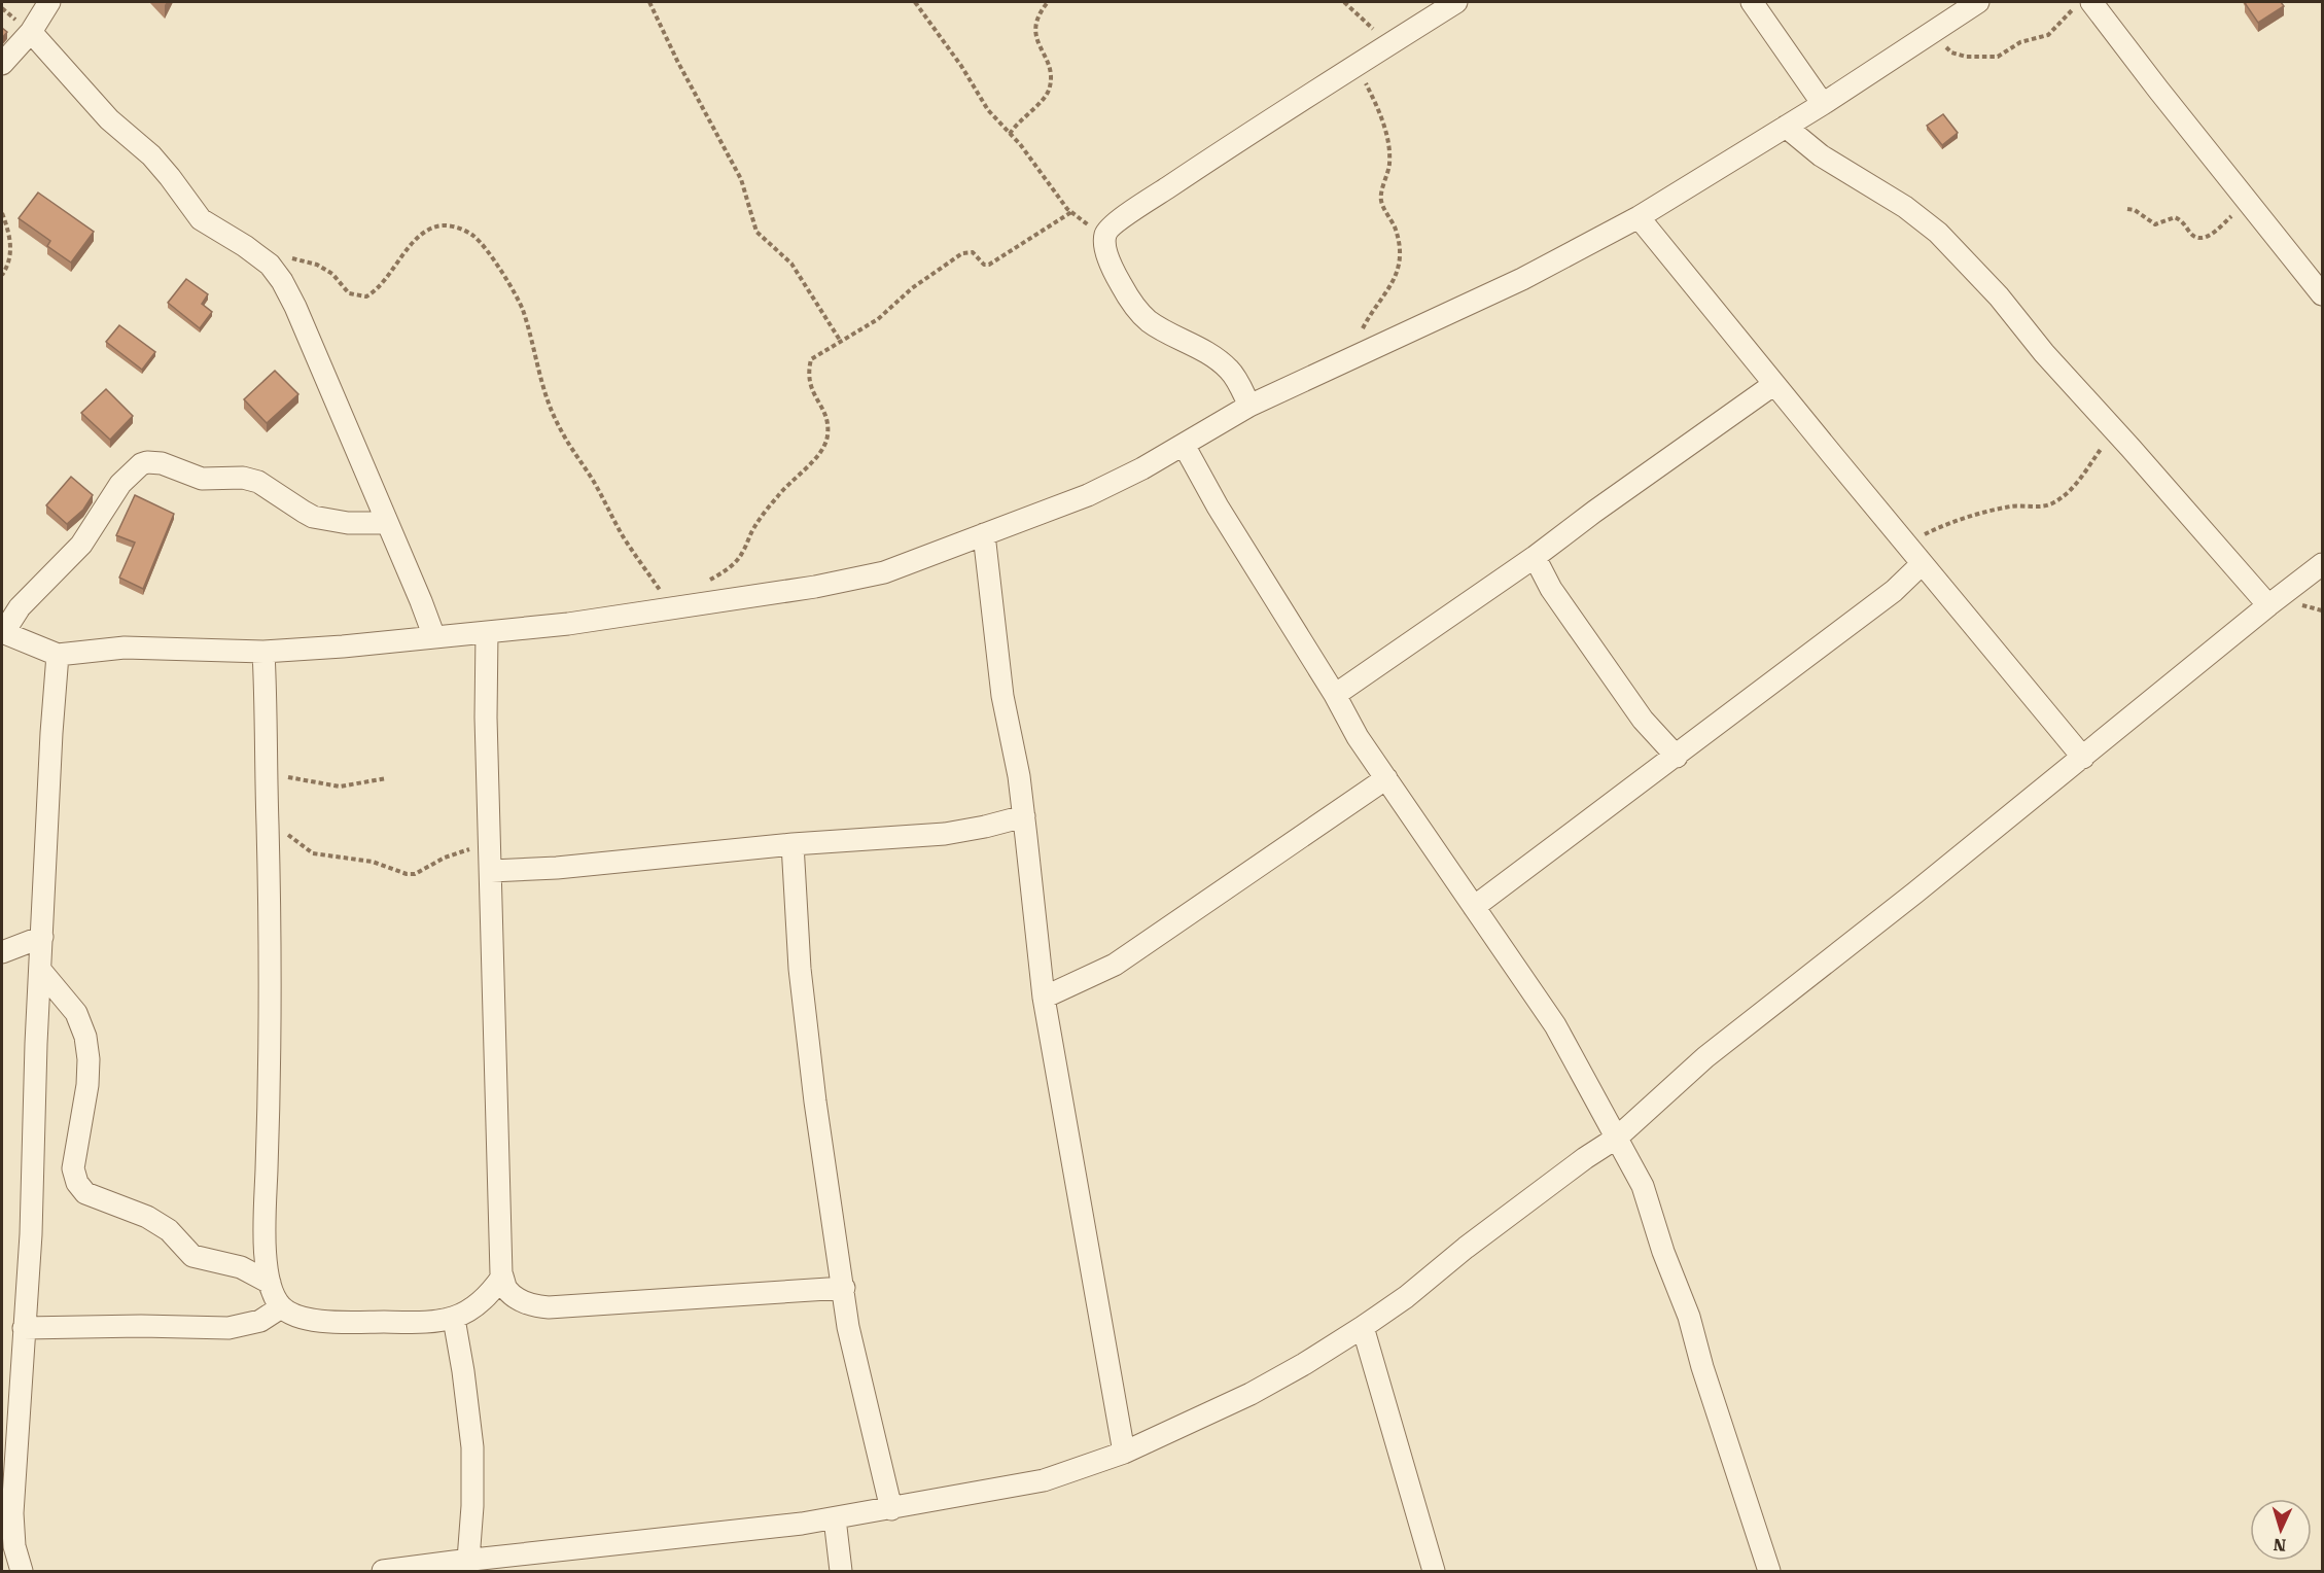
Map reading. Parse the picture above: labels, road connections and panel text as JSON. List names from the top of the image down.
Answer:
{
  "north": "bottom"
}
